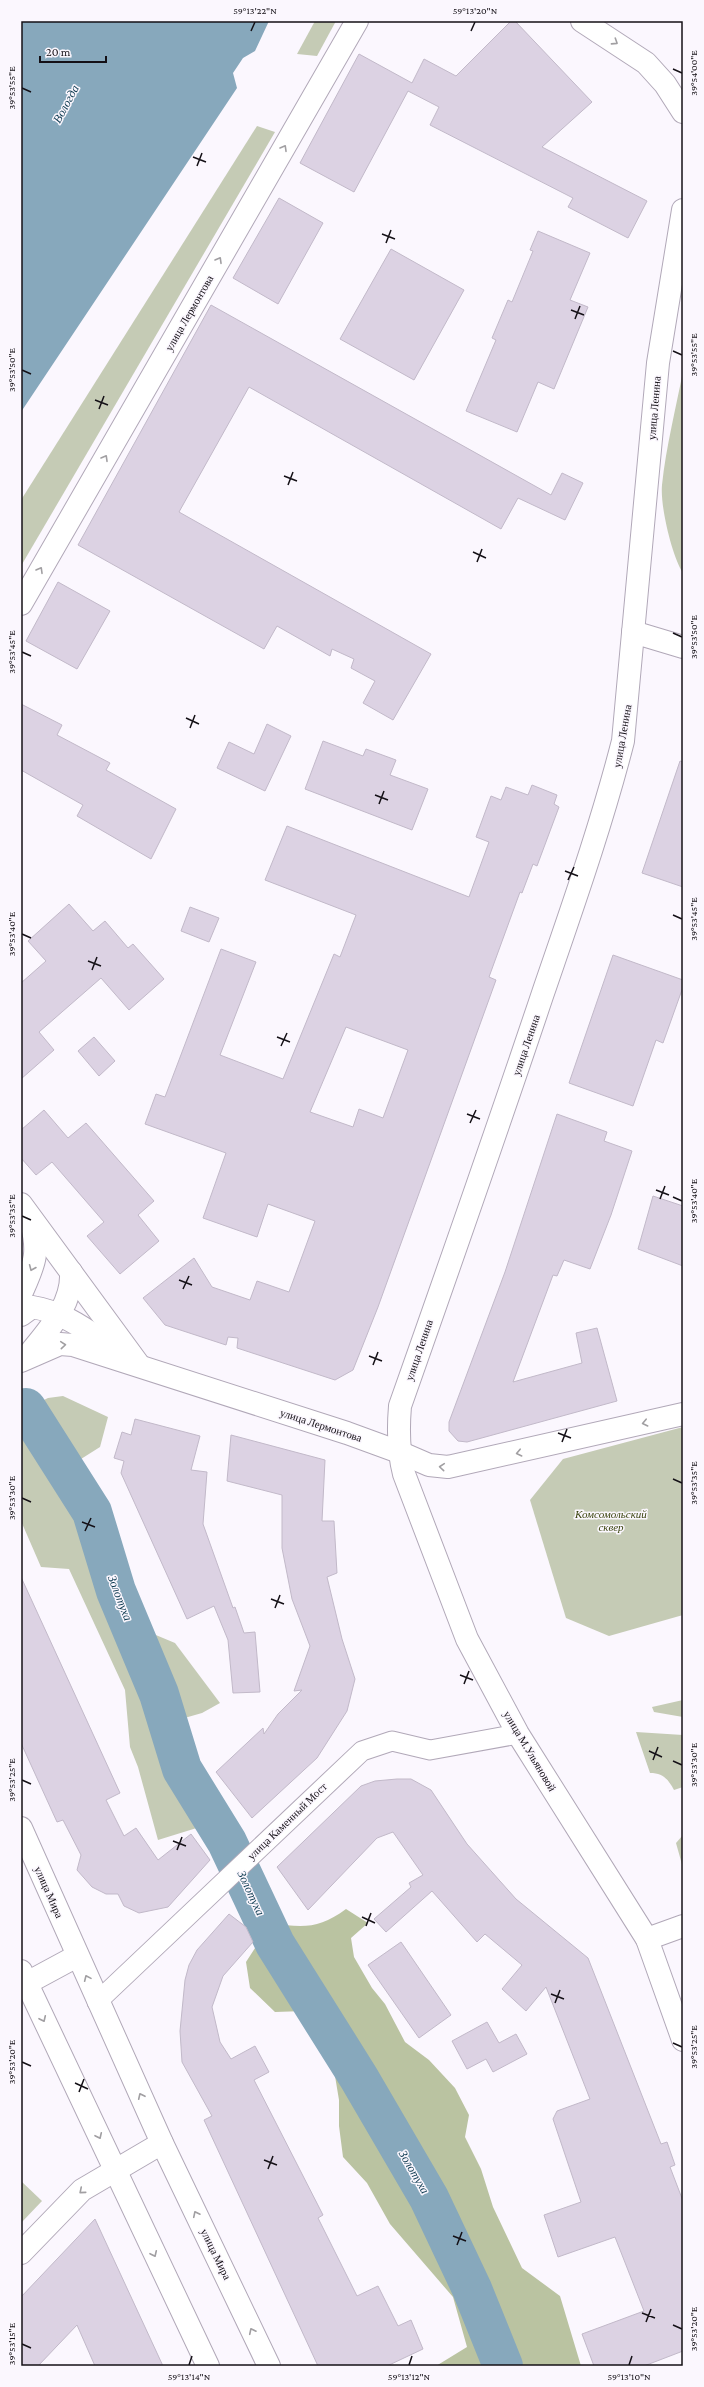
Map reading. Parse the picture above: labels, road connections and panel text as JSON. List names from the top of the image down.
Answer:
{
  "streets": {
    "street": [
      "улица Лермонтова",
      "улица Ленина",
      "улица М.Ульяновой",
      "улица Каменный Мост",
      "улица Мира"
    ]
  },
  "crossings": [
    ["улица Лермонтова", "улица Ленина"],
    ["улица Лермонтова", "улица М.Ульяновой"],
    ["улица Ленина", "улица М.Ульяновой"],
    ["улица М.Ульяновой", "улица Каменный Мост"],
    ["улица Каменный Мост", "улица Мира"]
  ],
  "water": ["Вологда", "Золотуха"],
  "parks": ["Комсомольский сквер"],
  "scale_bar": "20 m",
  "coordinates": [
    "59°13'22\"N",
    "59°13'20\"N",
    "39°54'00\"E",
    "39°53'55\"E",
    "39°53'50\"E",
    "39°53'45\"E",
    "39°53'40\"E",
    "39°53'35\"E",
    "39°53'30\"E",
    "39°53'25\"E",
    "39°53'20\"E",
    "39°53'15\"E",
    "59°13'14\"N",
    "59°13'12\"N",
    "59°13'10\"N"
  ]
}
